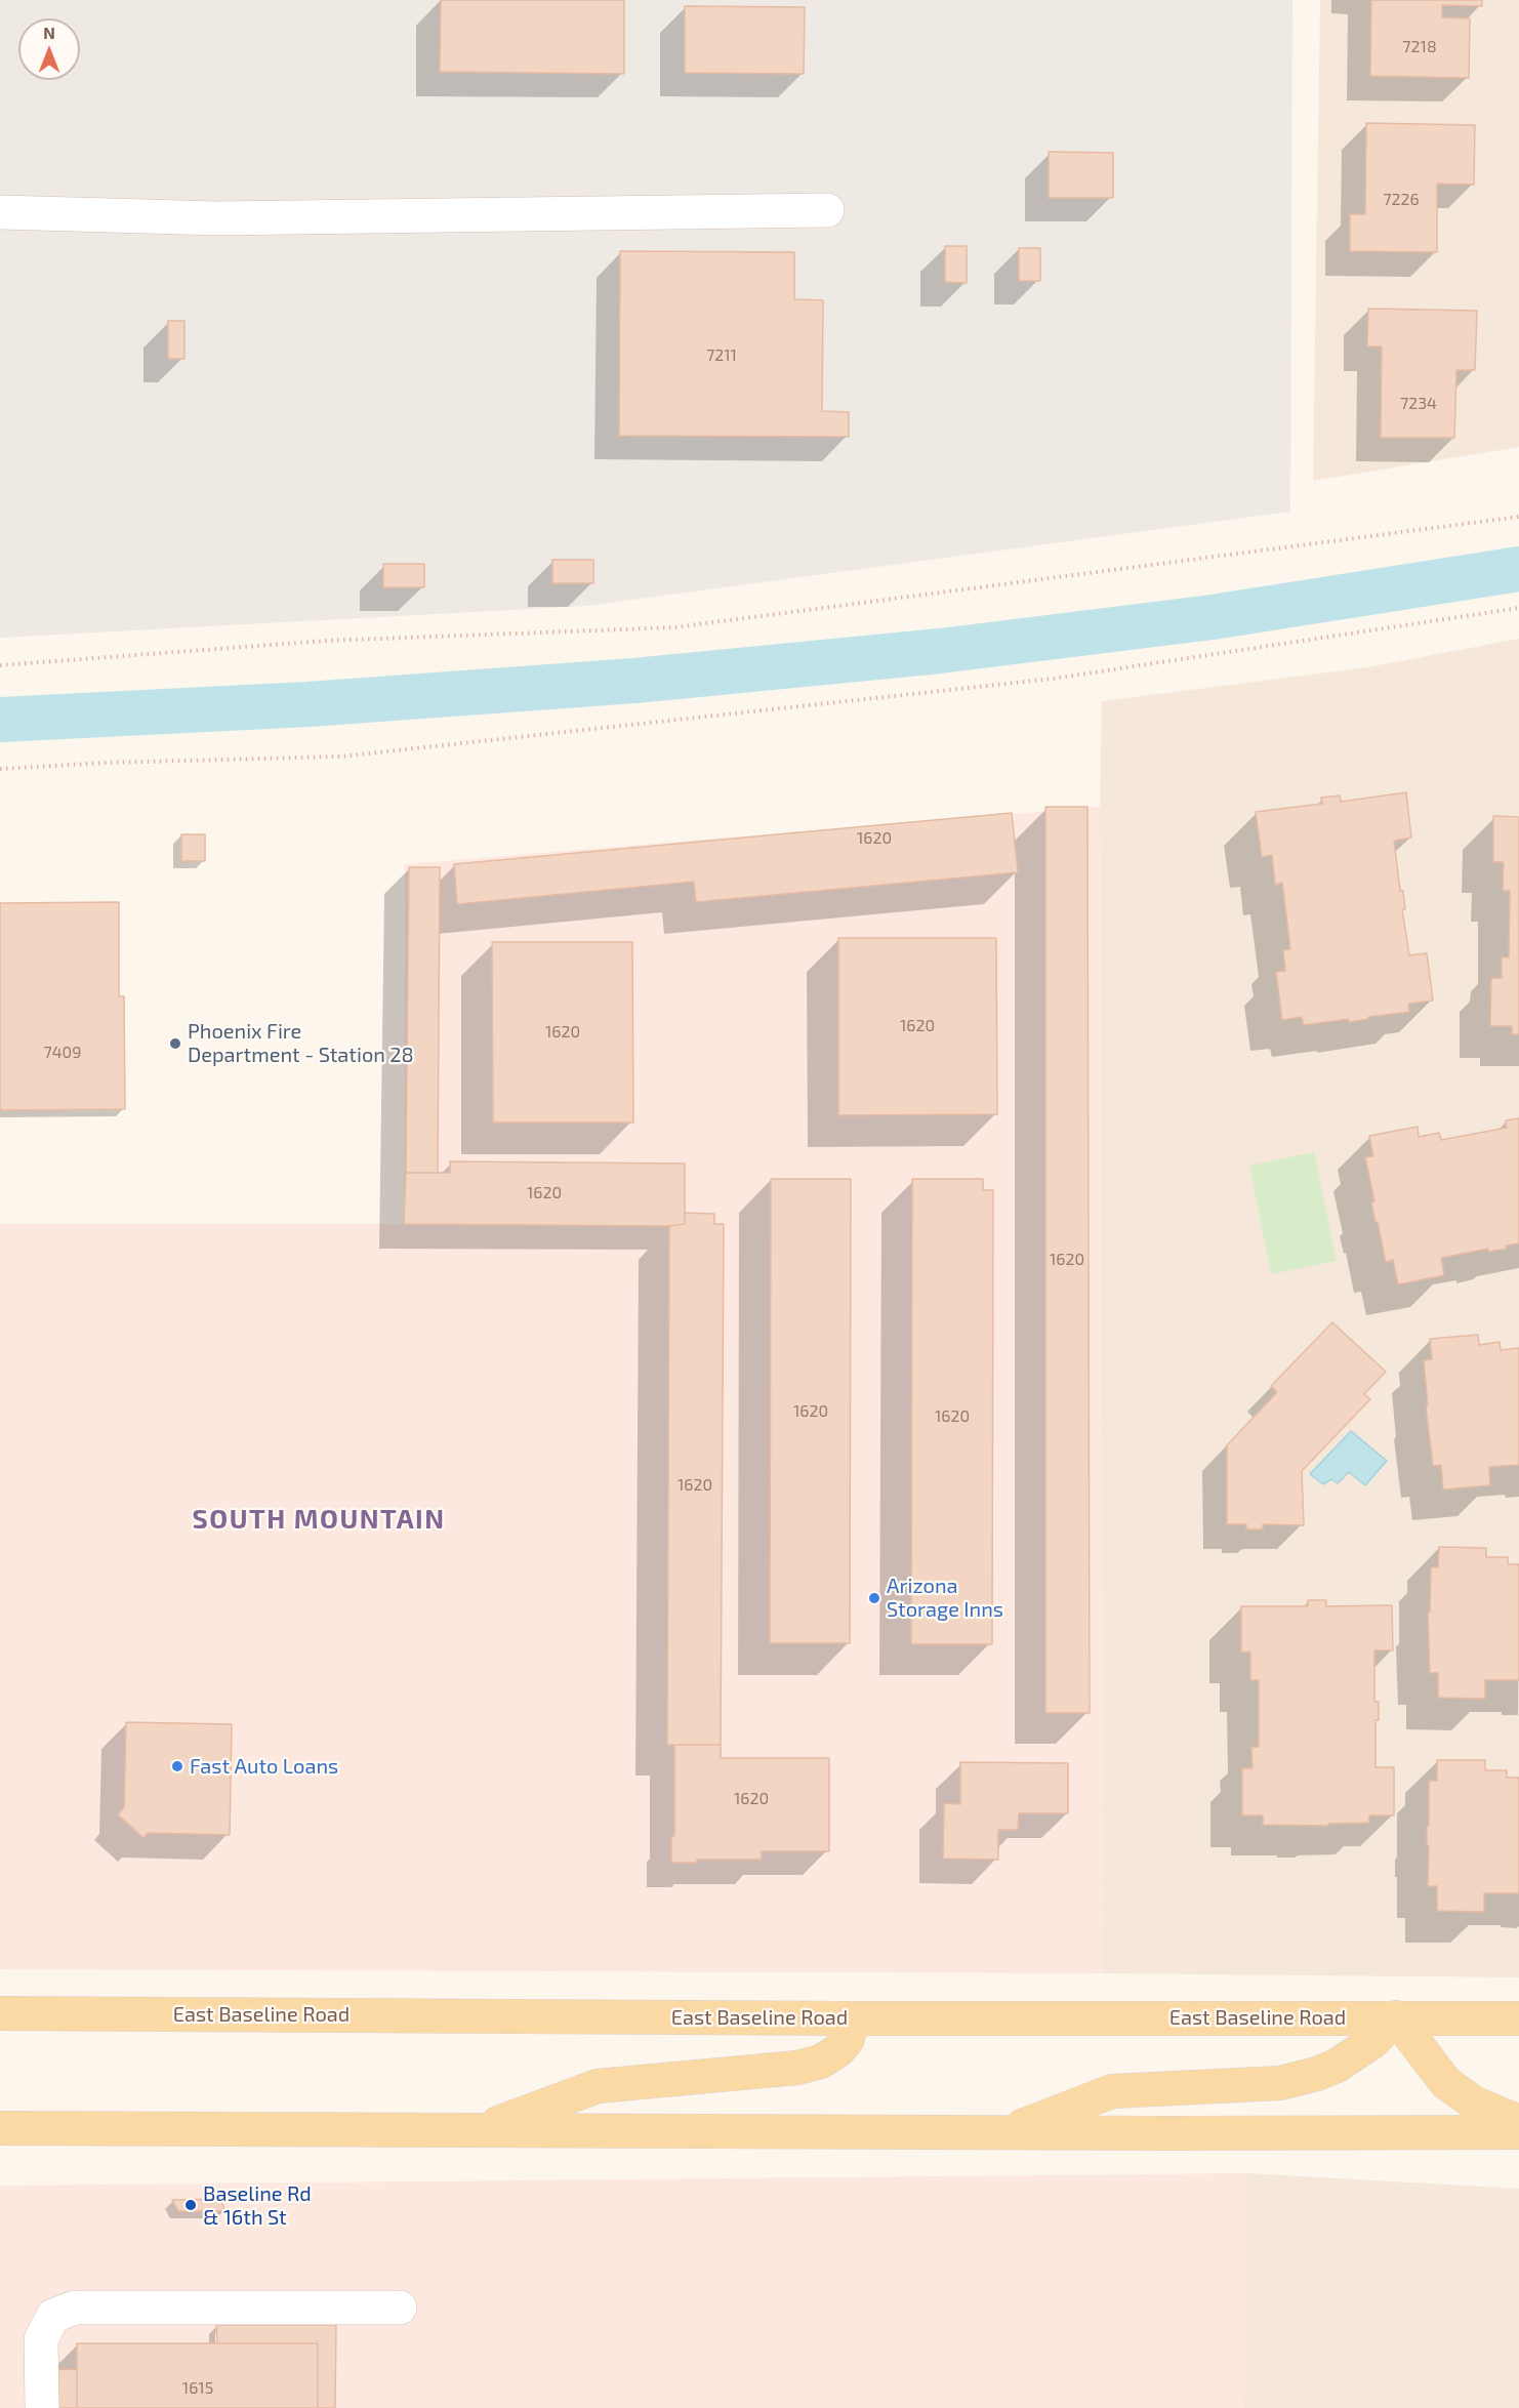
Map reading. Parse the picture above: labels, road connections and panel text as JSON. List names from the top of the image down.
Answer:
{
  "streets": {
    "main road": ["East Baseline Road"]
  },
  "districts": ["SOUTH MOUNTAIN"],
  "places": [
    "Phoenix Fire Department - Station 28",
    "Arizona Storage Inns",
    "Fast Auto Loans",
    "Baseline Rd & 16th St"
  ],
  "house_numbers": [
    "7218",
    "7226",
    "7211",
    "7234",
    "1620",
    "1620",
    "1620",
    "7409",
    "1620",
    "1620",
    "1620",
    "1620",
    "1620",
    "1620",
    "1615"
  ],
  "north": "top"
}
